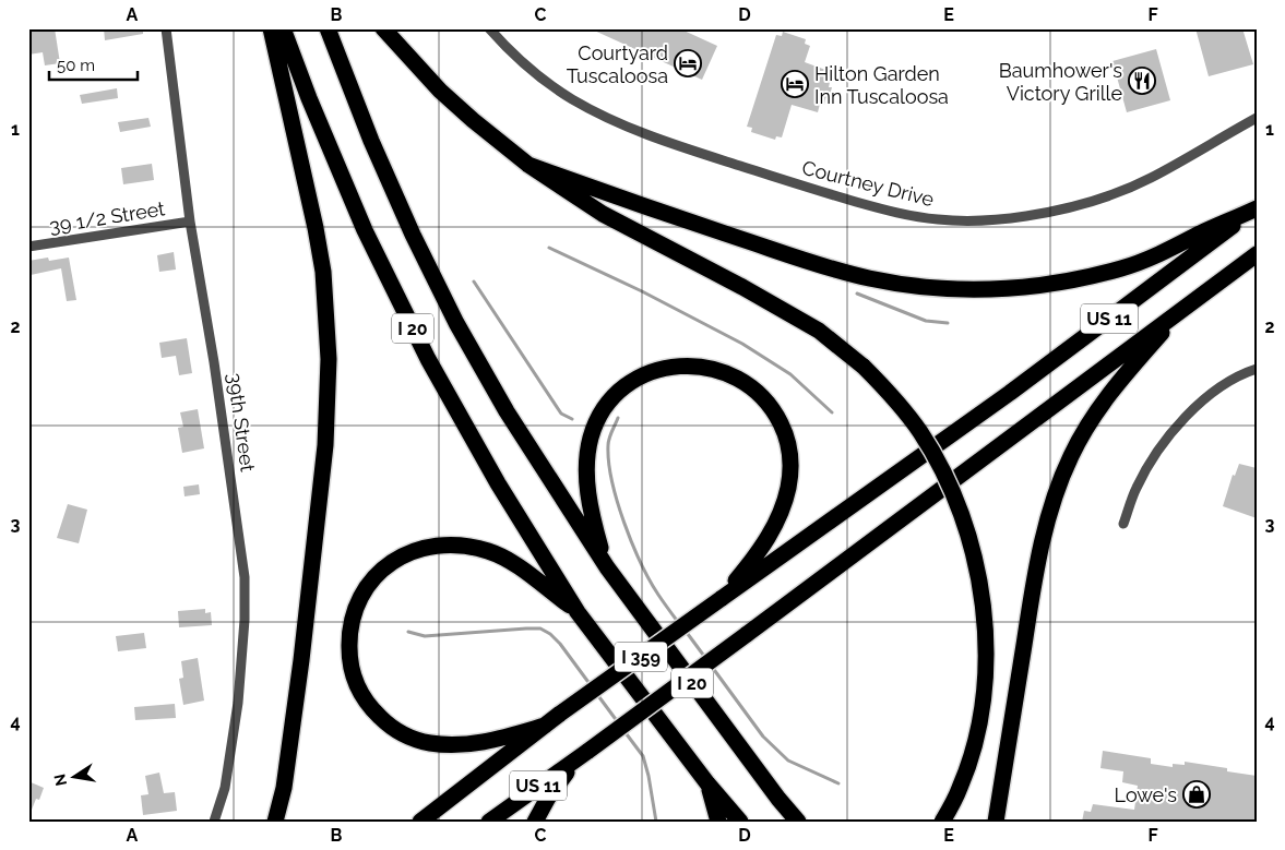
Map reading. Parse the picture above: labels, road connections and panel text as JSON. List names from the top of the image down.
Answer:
{
  "streets": {
    "highway": ["US 11", "I 20", "I 359"],
    "street": ["Courtney Drive", "39 1/2 Street", "39th Street"]
  },
  "crossings": [
    ["39 1/2 Street", "39th Street"],
    ["US 11", "I 359"]
  ],
  "places": {
    "hotel": ["Courtyard Tuscaloosa", "Hilton Garden Inn Tuscaloosa"],
    "restaurant": ["Baumhower's Victory Grille"],
    "shop": ["Lowe's"]
  },
  "scale_bar": "50 m",
  "north": "left",
  "grid": {
    "columns": [
      "A",
      "B",
      "C",
      "D",
      "E",
      "F"
    ],
    "rows": [
      "1",
      "2",
      "3",
      "4"
    ]
  }
}
